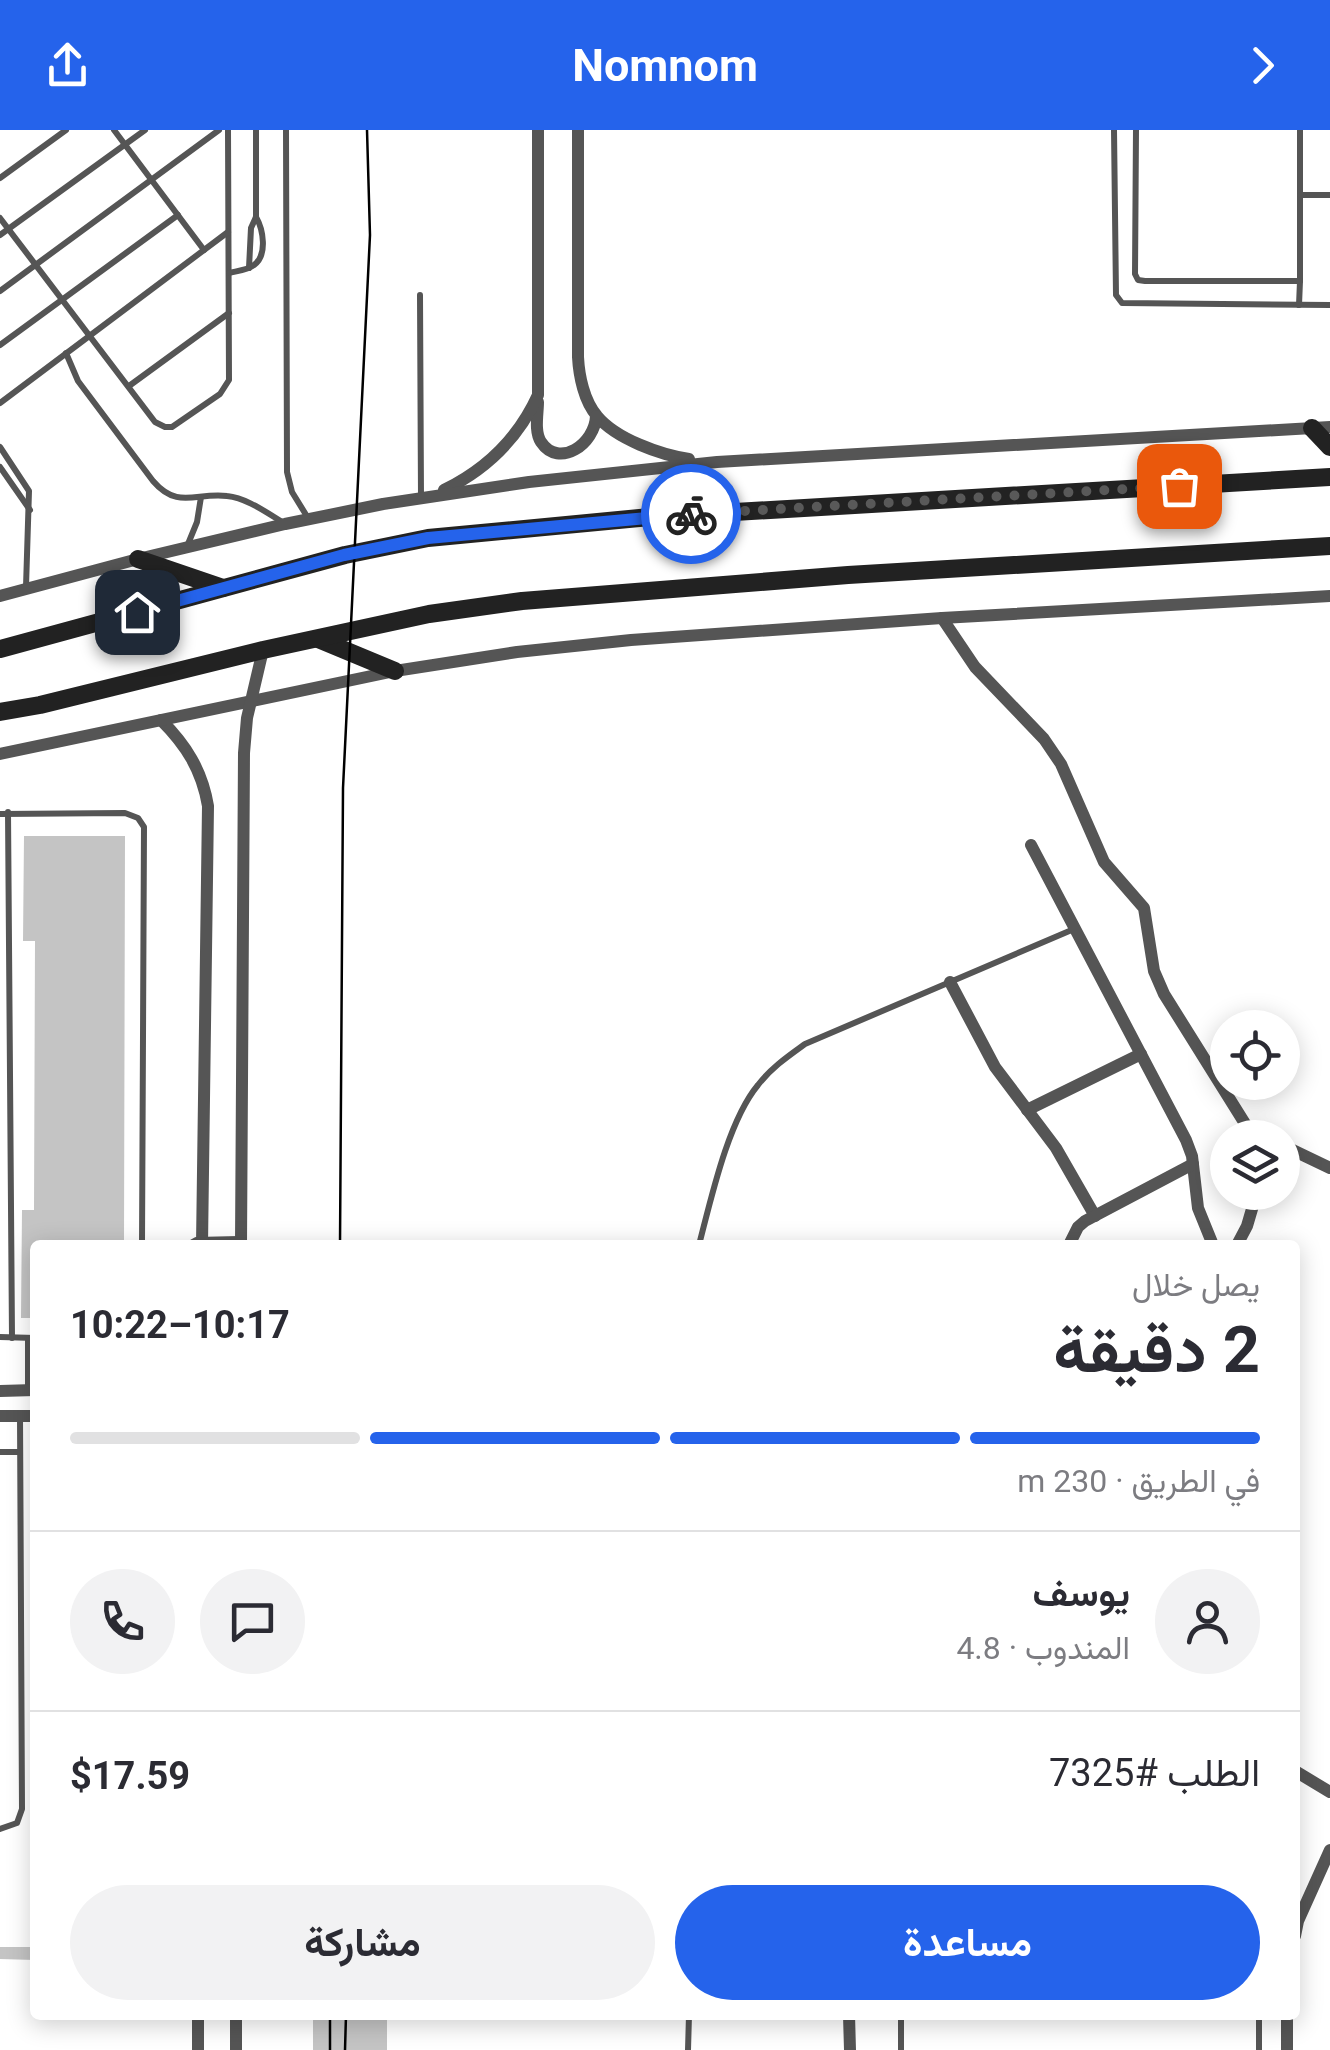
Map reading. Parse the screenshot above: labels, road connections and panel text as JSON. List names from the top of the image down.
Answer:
{
  "page": {
    "header": "Nomnom",
    "heading": ["2 دقيقة", "يصل خلال", "10:17–10:22"],
    "panel": [
      "يوسف",
      "المندوب · 4.8",
      "الطلب #7325",
      "$17.59"
    ],
    "bar": "في الطريق · 230 m",
    "buttons": ["مساعدة", "مشاركة"]
  }
}
